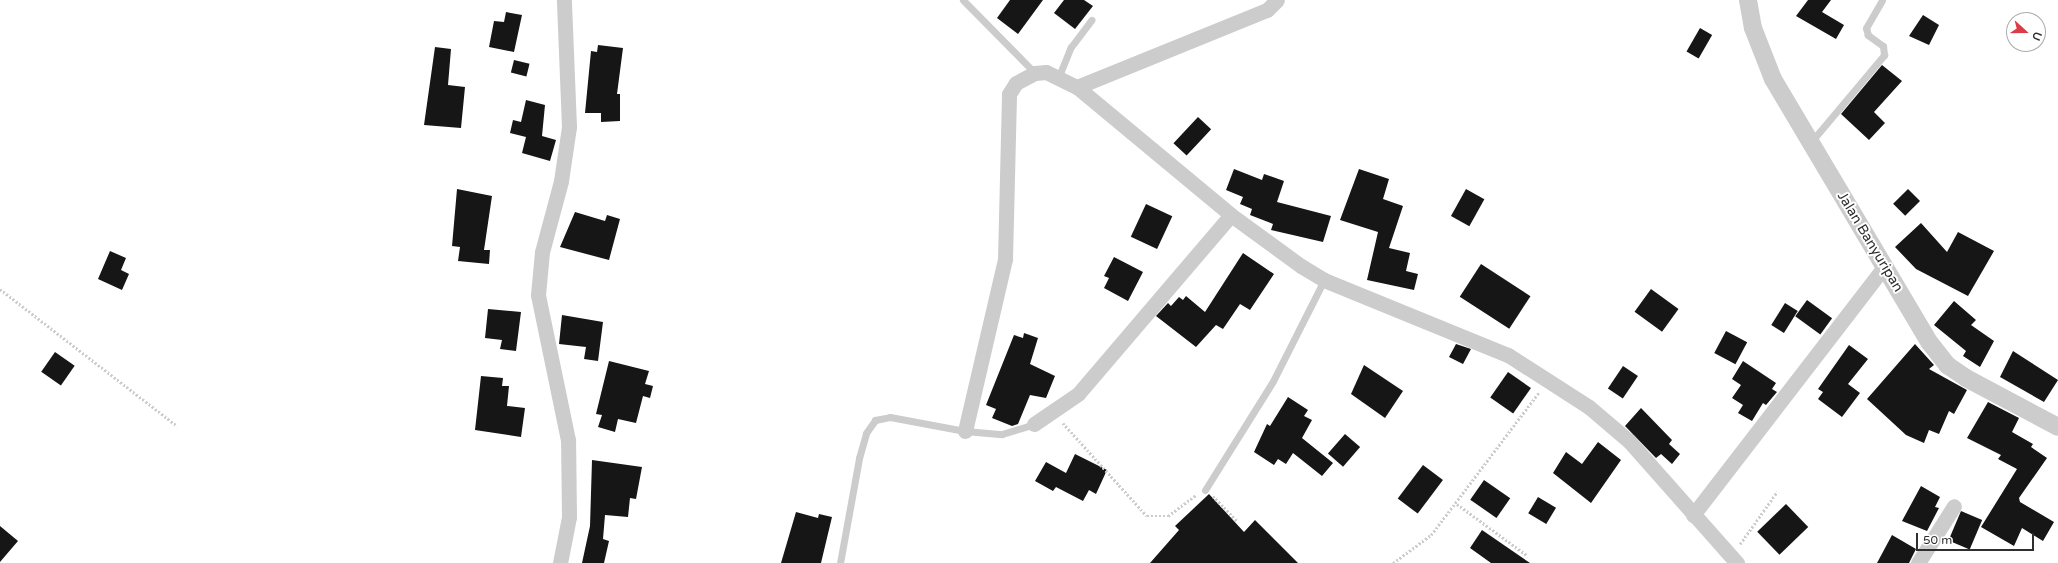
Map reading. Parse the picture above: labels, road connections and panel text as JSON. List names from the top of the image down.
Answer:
{
  "streets": {
    "street": ["Jalan Banyuripan"]
  },
  "scale_bar": "50 m",
  "north": "right"
}
